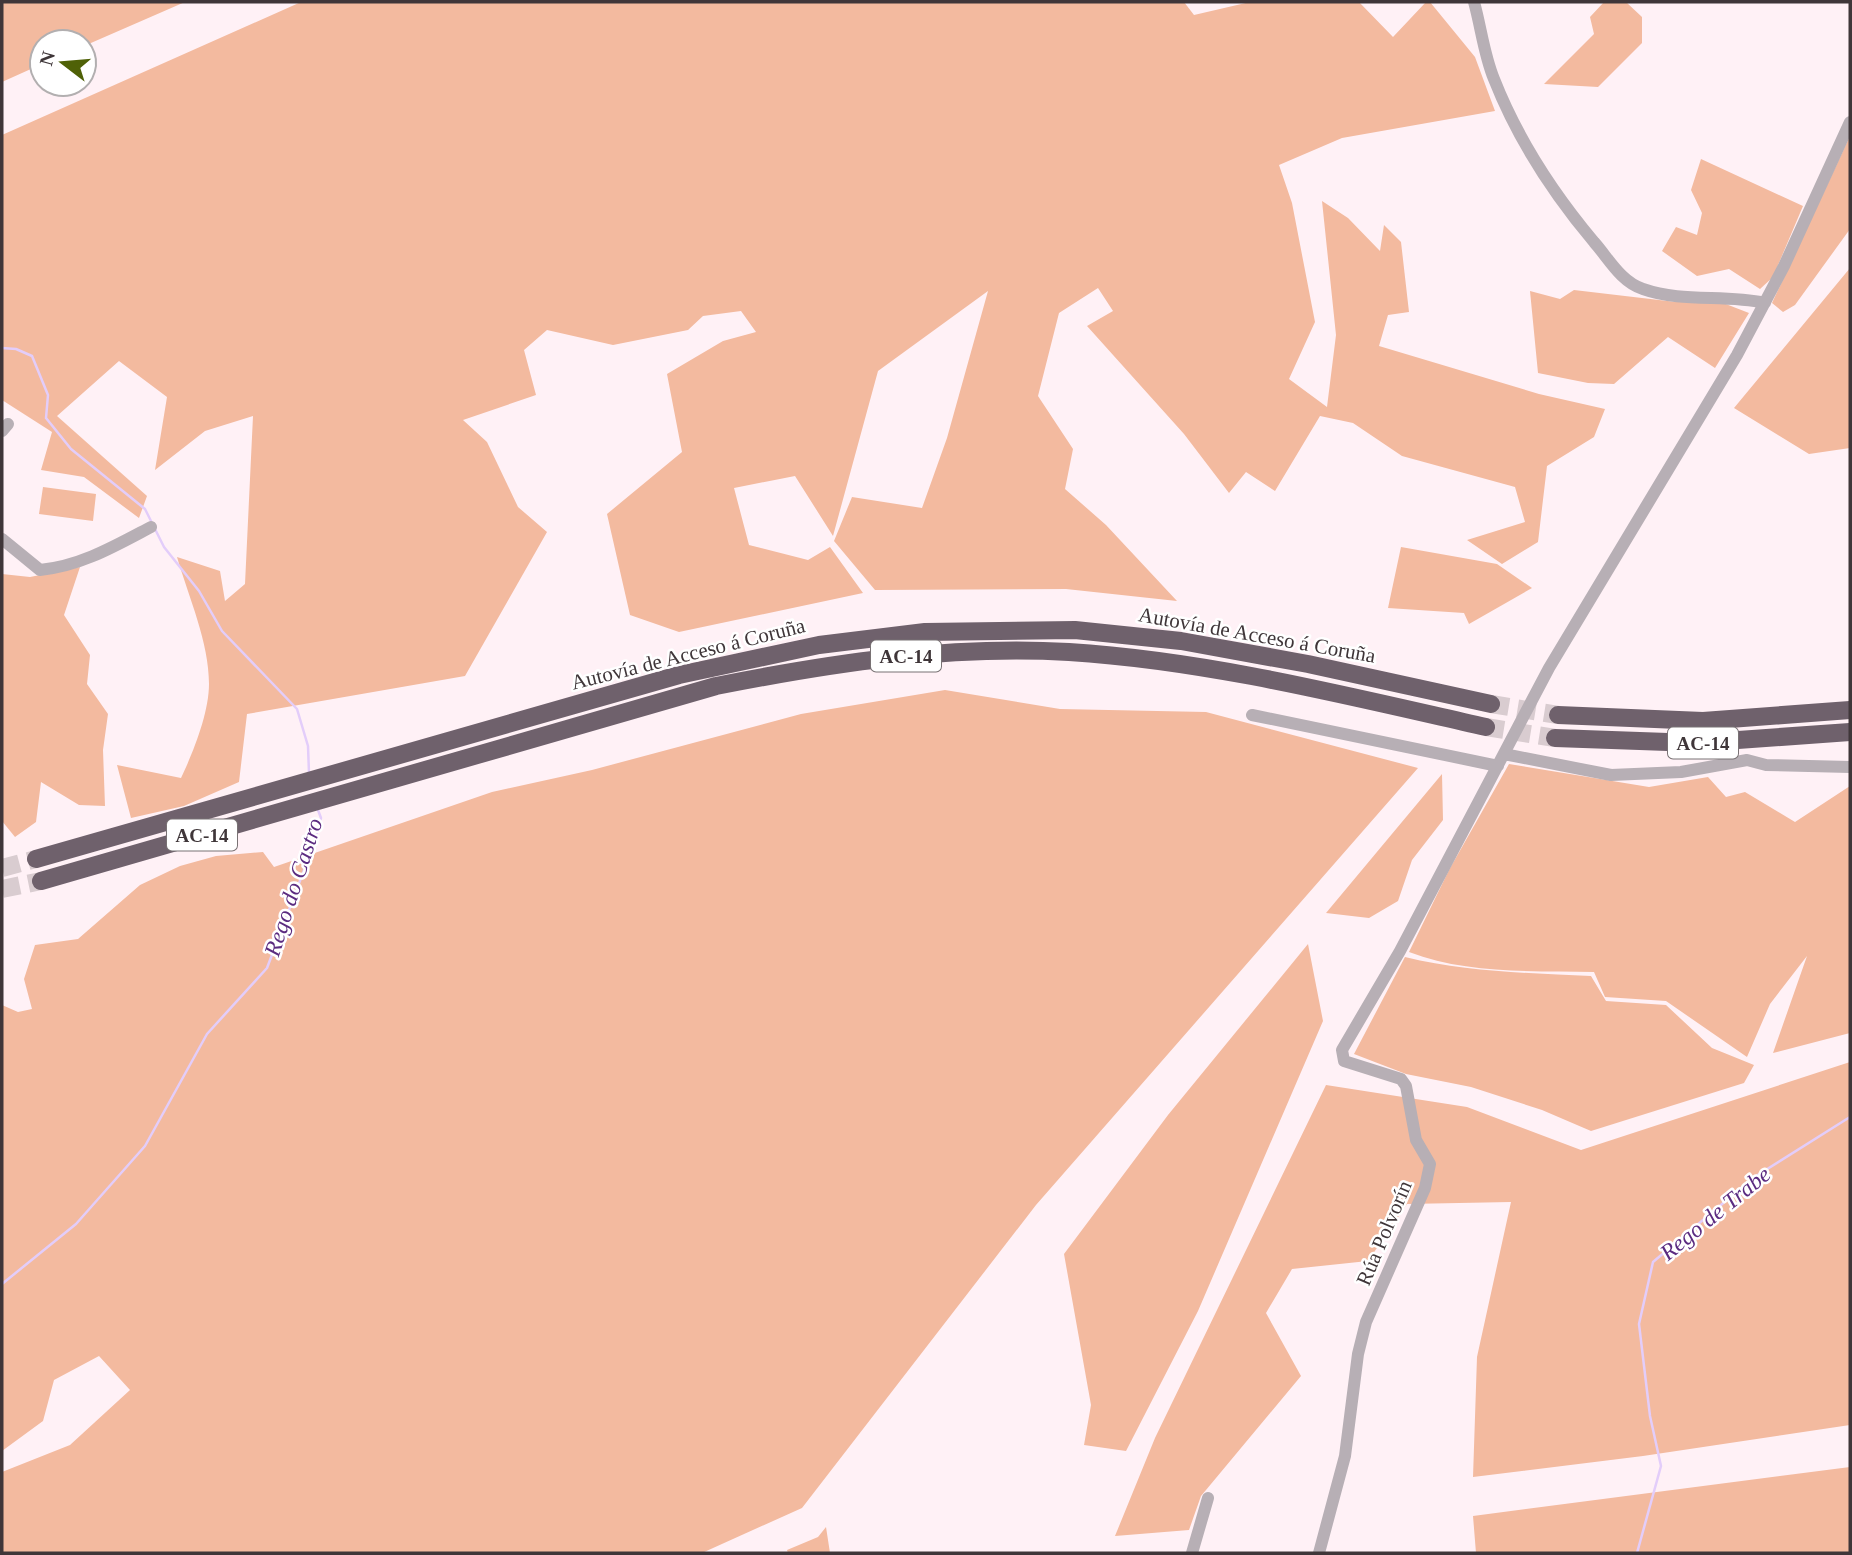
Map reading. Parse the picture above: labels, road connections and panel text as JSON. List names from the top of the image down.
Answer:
{
  "streets": {
    "highway": ["Autovía de Acceso á Coruña", "AC-14"],
    "street": ["Rúa Polvorín"]
  },
  "water": ["Rego do Castro", "Rego de Trabe"],
  "north": "left"
}
